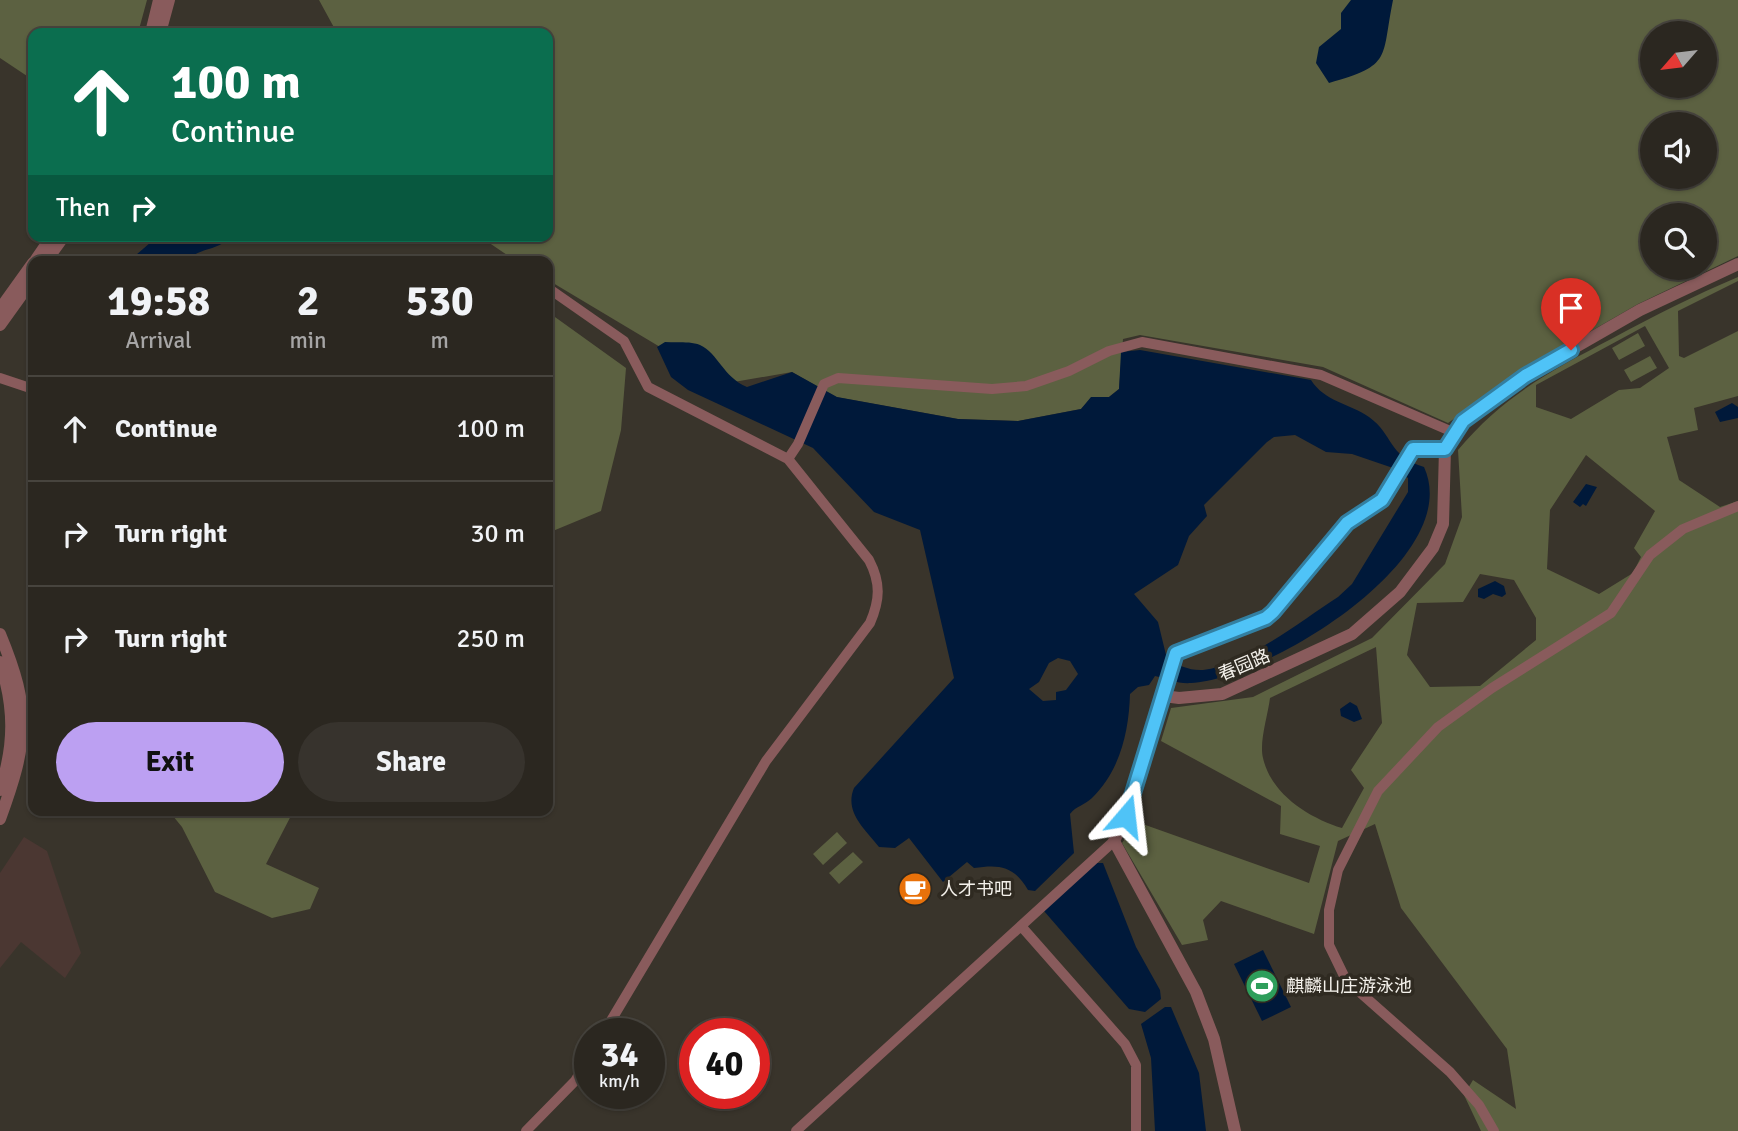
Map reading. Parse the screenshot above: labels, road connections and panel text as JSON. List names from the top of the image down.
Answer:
{
  "streets": {
    "street": ["春园路"]
  },
  "places": {
    "cafe": ["人才书吧"],
    "sports": ["麒麟山庄游泳池"]
  },
  "north": "bottom left",
  "page": {
    "turn": ["100 m", "Continue"],
    "then": "Then",
    "eta": [
      "19:58",
      "Arrival",
      "2",
      "min",
      "530",
      "m"
    ],
    "list": [
      {
        "name": "Continue",
        "value": "100 m"
      },
      {
        "name": "Turn right",
        "value": "30 m"
      },
      {
        "name": "Turn right",
        "value": "250 m"
      }
    ],
    "buttons": ["Exit", "Share"],
    "speed": "34 km/h",
    "limit": "40"
  }
}
